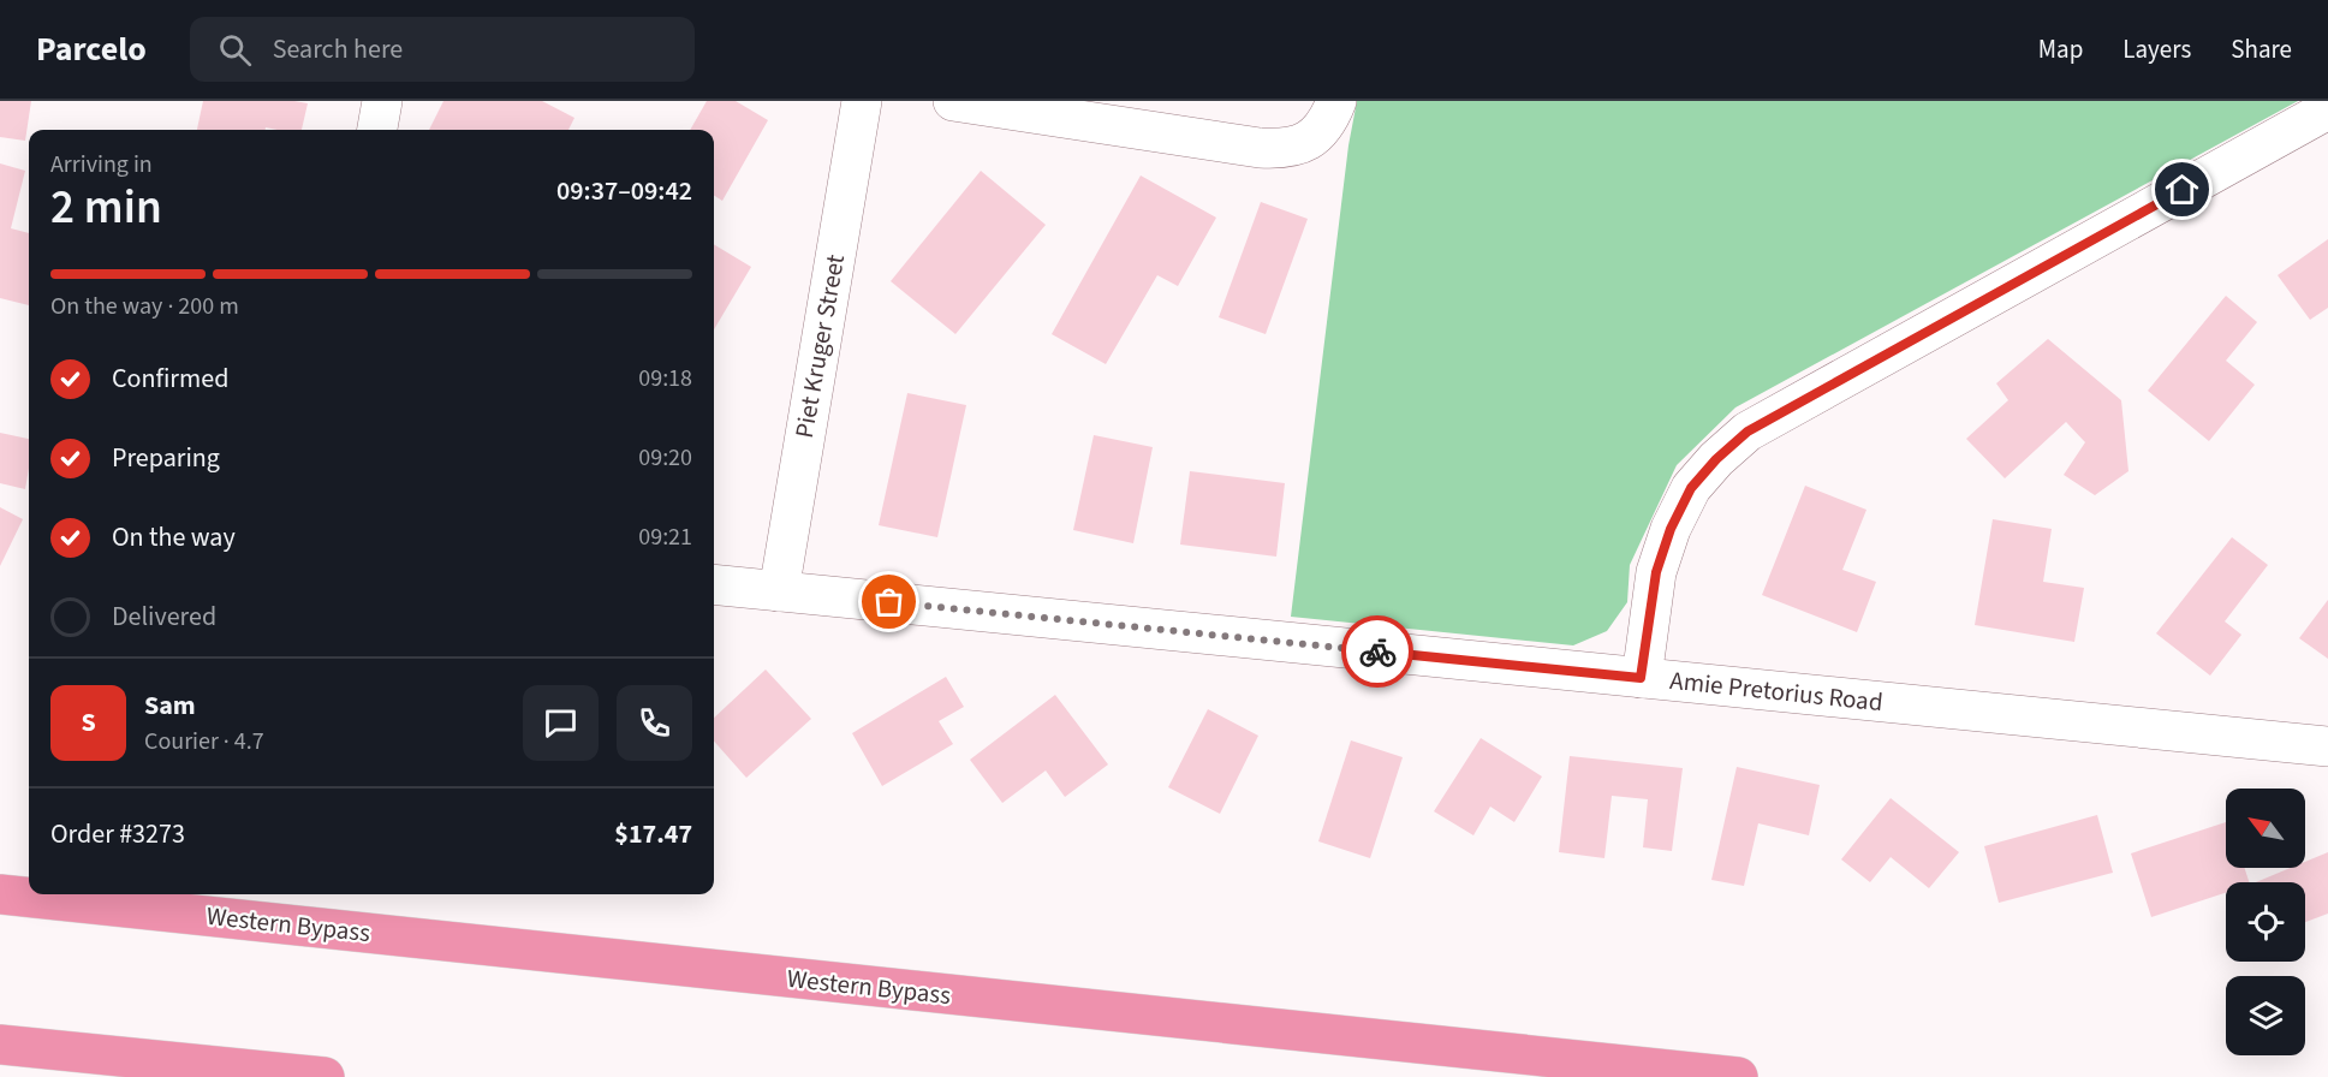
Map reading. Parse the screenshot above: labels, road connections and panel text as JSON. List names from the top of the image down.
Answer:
{
  "streets": {
    "highway": ["Western Bypass"],
    "street": ["Piet Kruger Street", "Amie Pretorius Road"]
  },
  "crossings": [
    ["Piet Kruger Street", "Amie Pretorius Road"]
  ],
  "north": "top left",
  "page": {
    "header": "Parcelo",
    "search": "Search here",
    "nav": ["Map", "Layers", "Share"],
    "heading": ["2 min", "Arriving in", "09:37–09:42"],
    "panel": [
      "Sam",
      "Courier · 4.7",
      "Order #3273",
      "$17.47"
    ],
    "bar": "On the way · 200 m",
    "list": [
      ["Confirmed", "09:18"],
      ["Preparing", "09:20"],
      ["On the way", "09:21"],
      "Delivered"
    ],
    "round": "S"
  }
}
